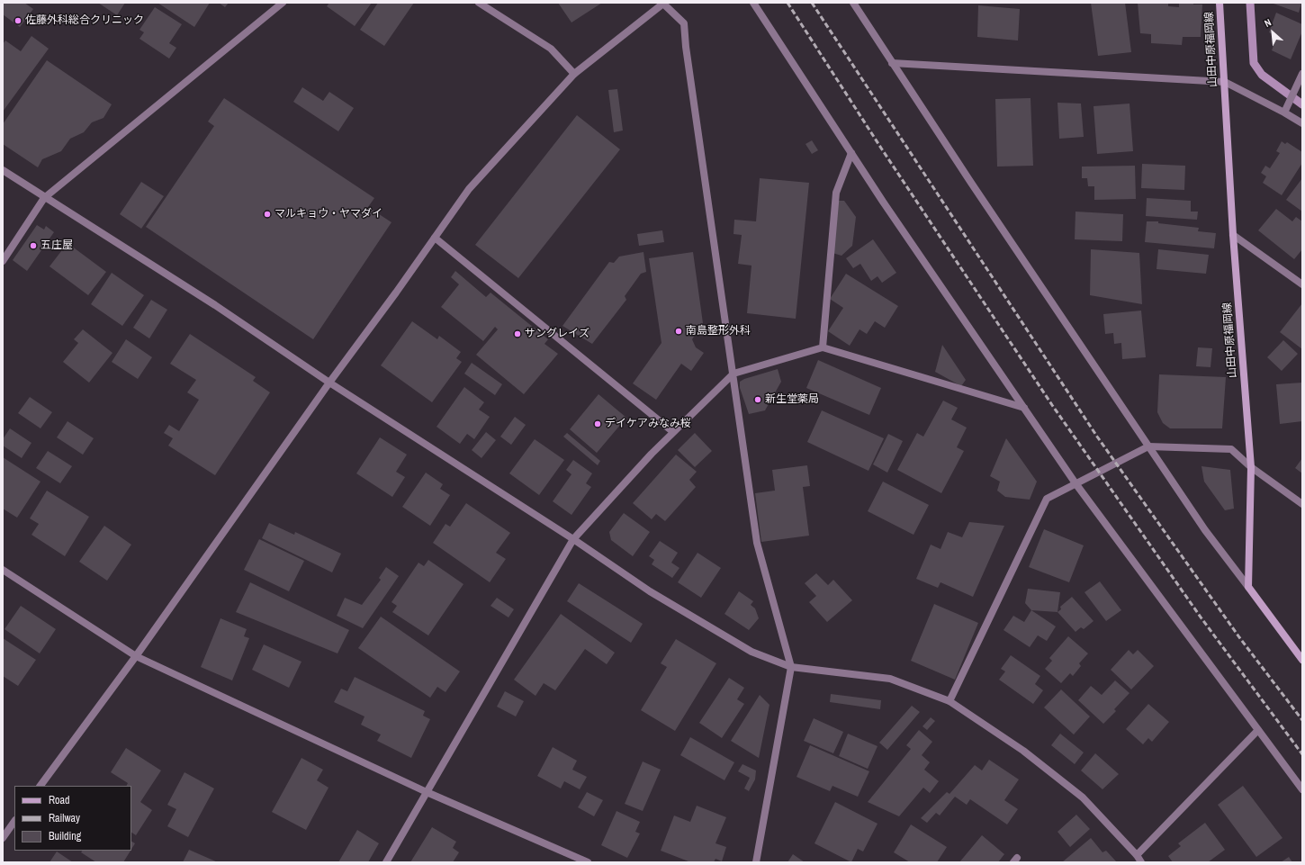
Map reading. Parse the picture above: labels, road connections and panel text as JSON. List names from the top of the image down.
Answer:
{
  "streets": {
    "main road": ["山田中原福岡線"]
  },
  "places": [
    "佐藤外科総合クリニック",
    "マルキョウ・ヤマダイ",
    "五庄屋",
    "南島整形外科",
    "サングレイズ",
    "新生堂薬局",
    "デイケアみなみ桜"
  ],
  "legend": ["Road", "Railway", "Building"],
  "north": "top left"
}
